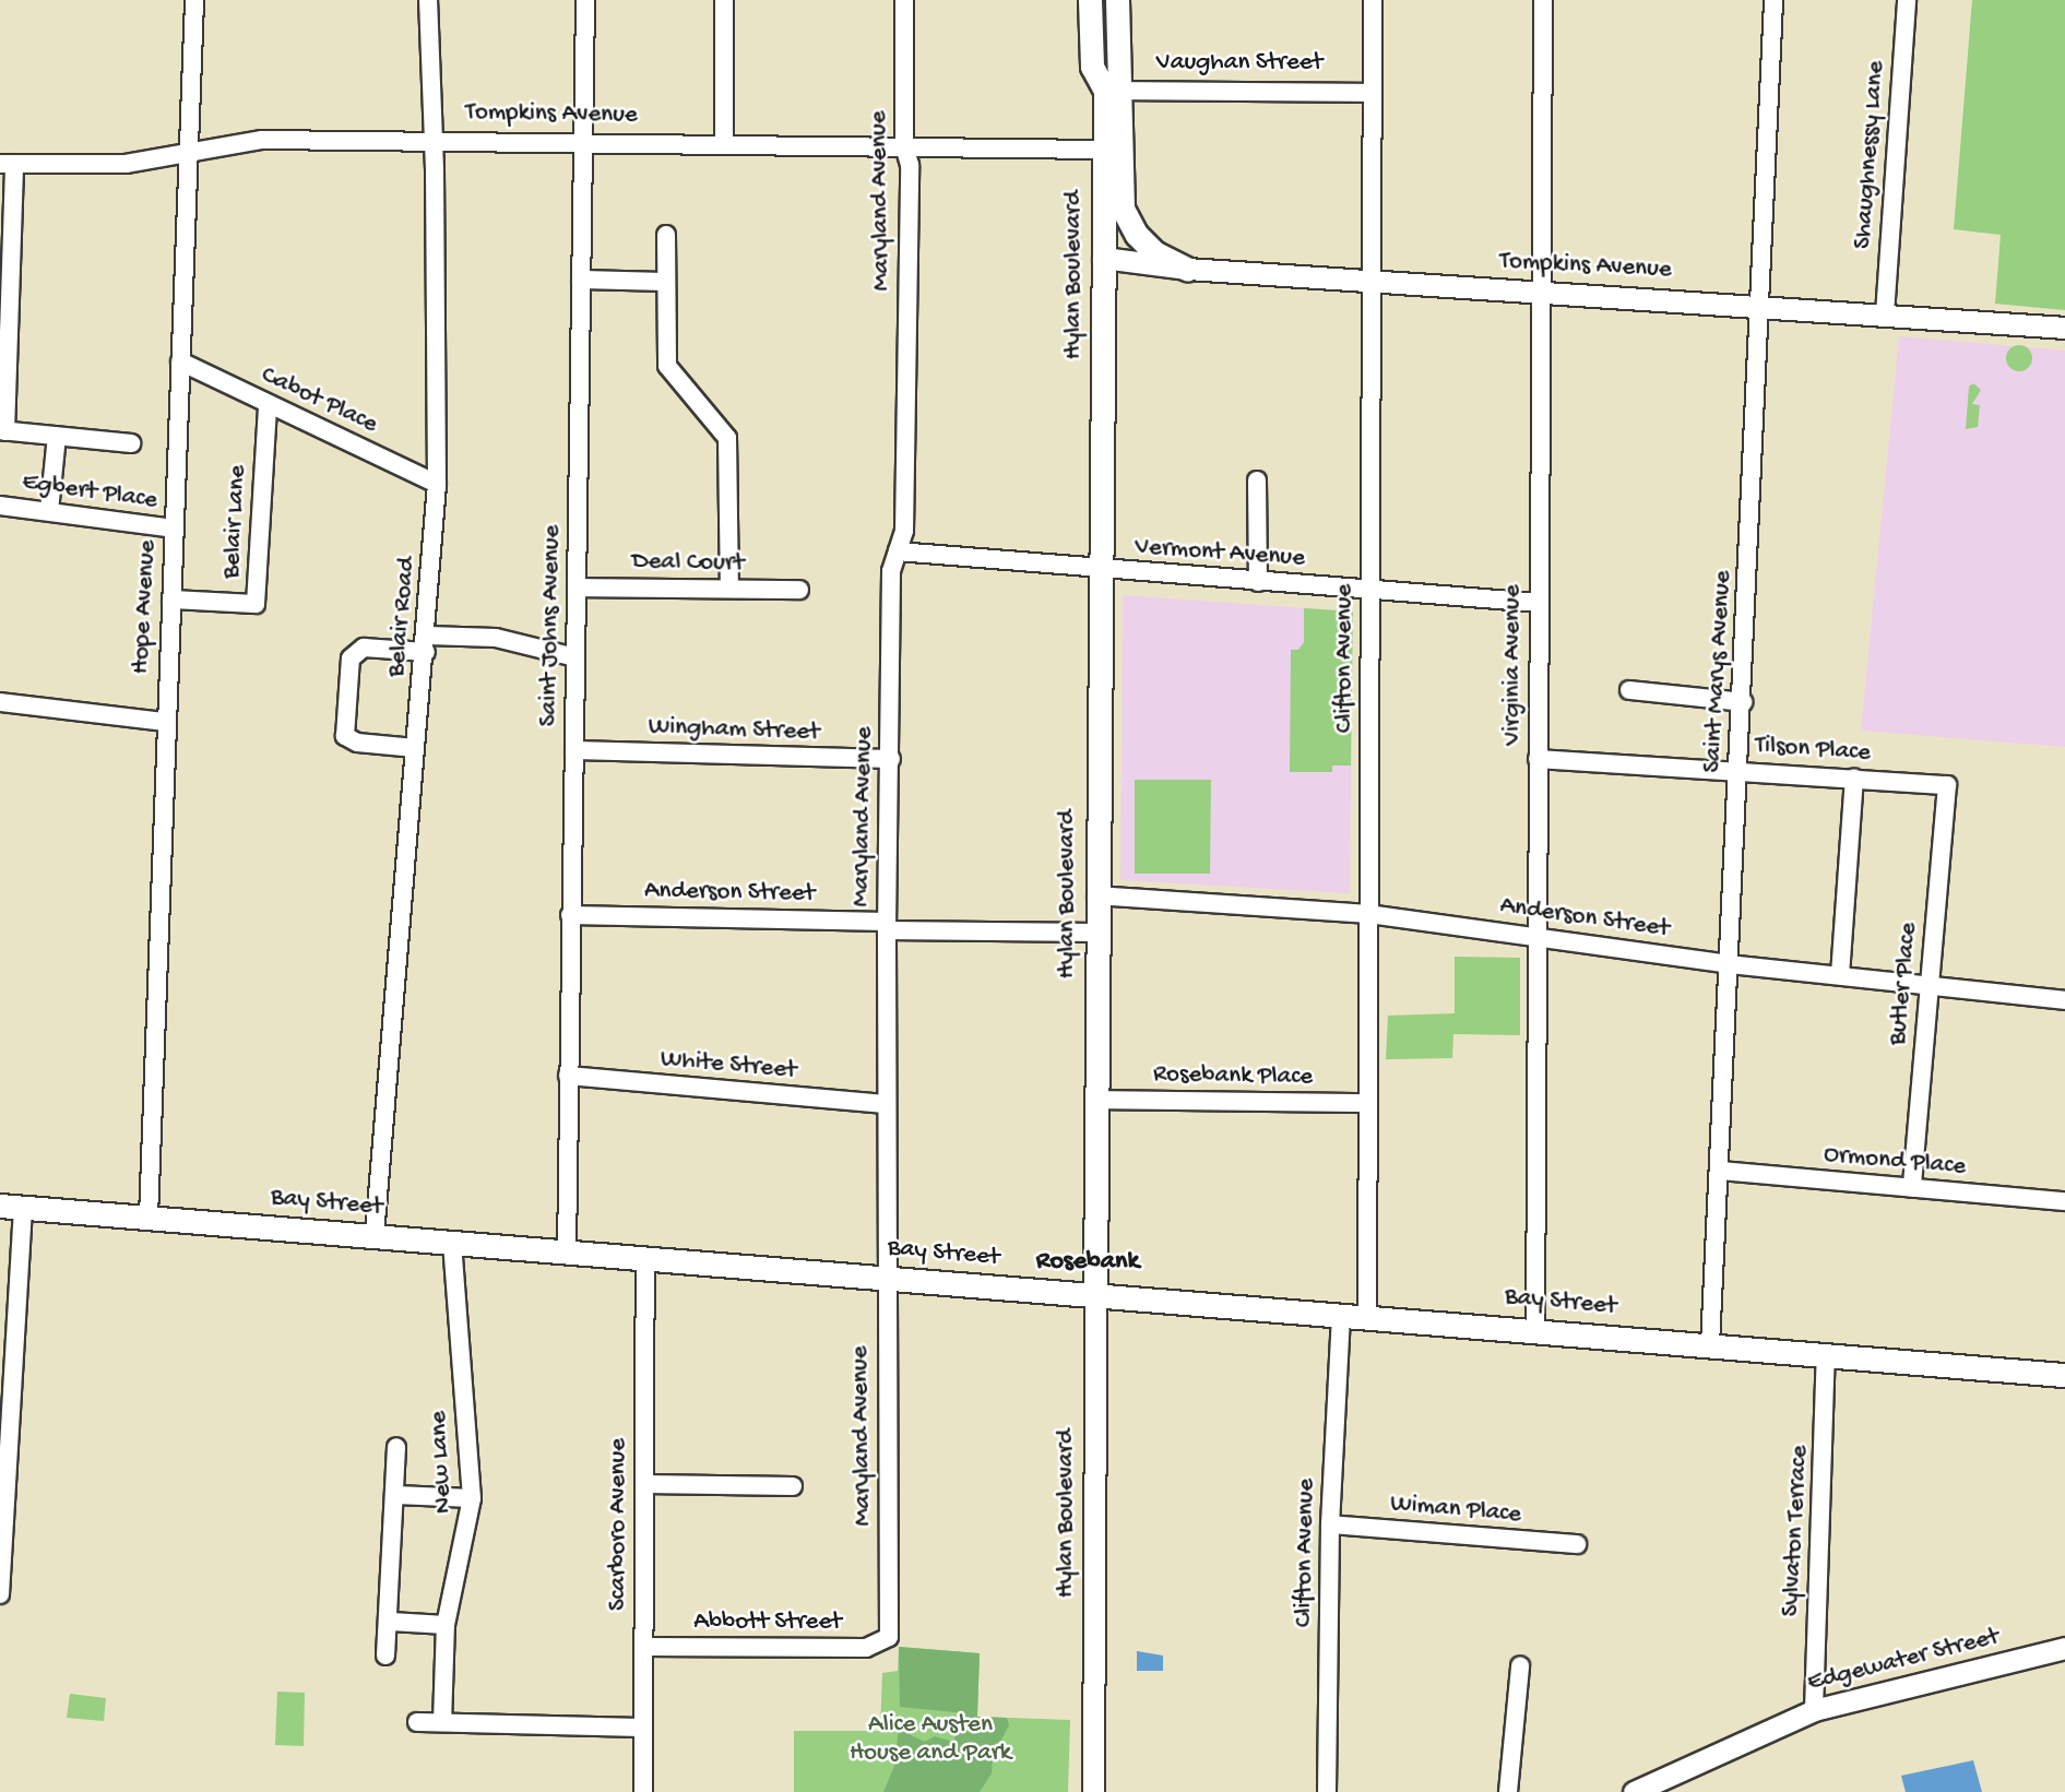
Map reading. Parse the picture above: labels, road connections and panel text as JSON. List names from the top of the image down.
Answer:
{
  "streets": {
    "main road": ["Hylan Boulevard", "Bay Street"],
    "street": [
      "Vaughan Street",
      "Tompkins Avenue",
      "Shaughnessy Lane",
      "Maryland Avenue",
      "Cabot Place",
      "Egbert Place",
      "Belair Lane",
      "Vermont Avenue",
      "Deal Court",
      "Hope Avenue",
      "Belair Road",
      "Saint Johns Avenue",
      "Clifton Avenue",
      "Virginia Avenue",
      "Saint Marys Avenue",
      "Wingham Street",
      "Tilson Place",
      "Anderson Street",
      "Butler Place",
      "White Street",
      "Rosebank Place",
      "Ormond Place",
      "New Lane",
      "Wiman Place",
      "Scarboro Avenue",
      "Sylvaton Terrace",
      "Abbott Street",
      "Edgewater Street"
    ]
  },
  "crossings": [
    ["Vaughan Street", "Hylan Boulevard"],
    ["Vaughan Street", "Clifton Avenue"],
    ["Tompkins Avenue", "Shaughnessy Lane"],
    ["Tompkins Avenue", "Maryland Avenue"],
    ["Tompkins Avenue", "Hylan Boulevard"],
    ["Tompkins Avenue", "Hope Avenue"],
    ["Tompkins Avenue", "Belair Road"],
    ["Tompkins Avenue", "Saint Johns Avenue"],
    ["Tompkins Avenue", "Clifton Avenue"],
    ["Tompkins Avenue", "Virginia Avenue"],
    ["Tompkins Avenue", "Saint Marys Avenue"],
    ["Maryland Avenue", "Vermont Avenue"],
    ["Maryland Avenue", "Wingham Street"],
    ["Maryland Avenue", "Anderson Street"],
    ["Maryland Avenue", "White Street"],
    ["Maryland Avenue", "Bay Street"],
    ["Maryland Avenue", "Abbott Street"],
    ["Hylan Boulevard", "Vermont Avenue"],
    ["Hylan Boulevard", "Anderson Street"],
    ["Hylan Boulevard", "Rosebank Place"],
    ["Hylan Boulevard", "Bay Street"],
    ["Cabot Place", "Belair Lane"],
    ["Cabot Place", "Hope Avenue"],
    ["Cabot Place", "Belair Road"],
    ["Egbert Place", "Hope Avenue"],
    ["Belair Lane", "Hope Avenue"],
    ["Vermont Avenue", "Clifton Avenue"],
    ["Vermont Avenue", "Virginia Avenue"],
    ["Deal Court", "Saint Johns Avenue"],
    ["Hope Avenue", "Bay Street"],
    ["Belair Road", "Bay Street"],
    ["Saint Johns Avenue", "Wingham Street"],
    ["Saint Johns Avenue", "Anderson Street"],
    ["Saint Johns Avenue", "White Street"],
    ["Saint Johns Avenue", "Bay Street"],
    ["Clifton Avenue", "Anderson Street"],
    ["Clifton Avenue", "Rosebank Place"],
    ["Clifton Avenue", "Bay Street"],
    ["Clifton Avenue", "Wiman Place"],
    ["Virginia Avenue", "Tilson Place"],
    ["Virginia Avenue", "Anderson Street"],
    ["Virginia Avenue", "Bay Street"],
    ["Saint Marys Avenue", "Tilson Place"],
    ["Saint Marys Avenue", "Anderson Street"],
    ["Saint Marys Avenue", "Ormond Place"],
    ["Saint Marys Avenue", "Bay Street"],
    ["Tilson Place", "Butler Place"],
    ["Anderson Street", "Butler Place"],
    ["Butler Place", "Ormond Place"],
    ["Bay Street", "New Lane"],
    ["Bay Street", "Scarboro Avenue"],
    ["Bay Street", "Sylvaton Terrace"],
    ["Scarboro Avenue", "Abbott Street"],
    ["Sylvaton Terrace", "Edgewater Street"]
  ],
  "districts": ["Rosebank"],
  "parks": ["Alice Austen House and Park"]
}
